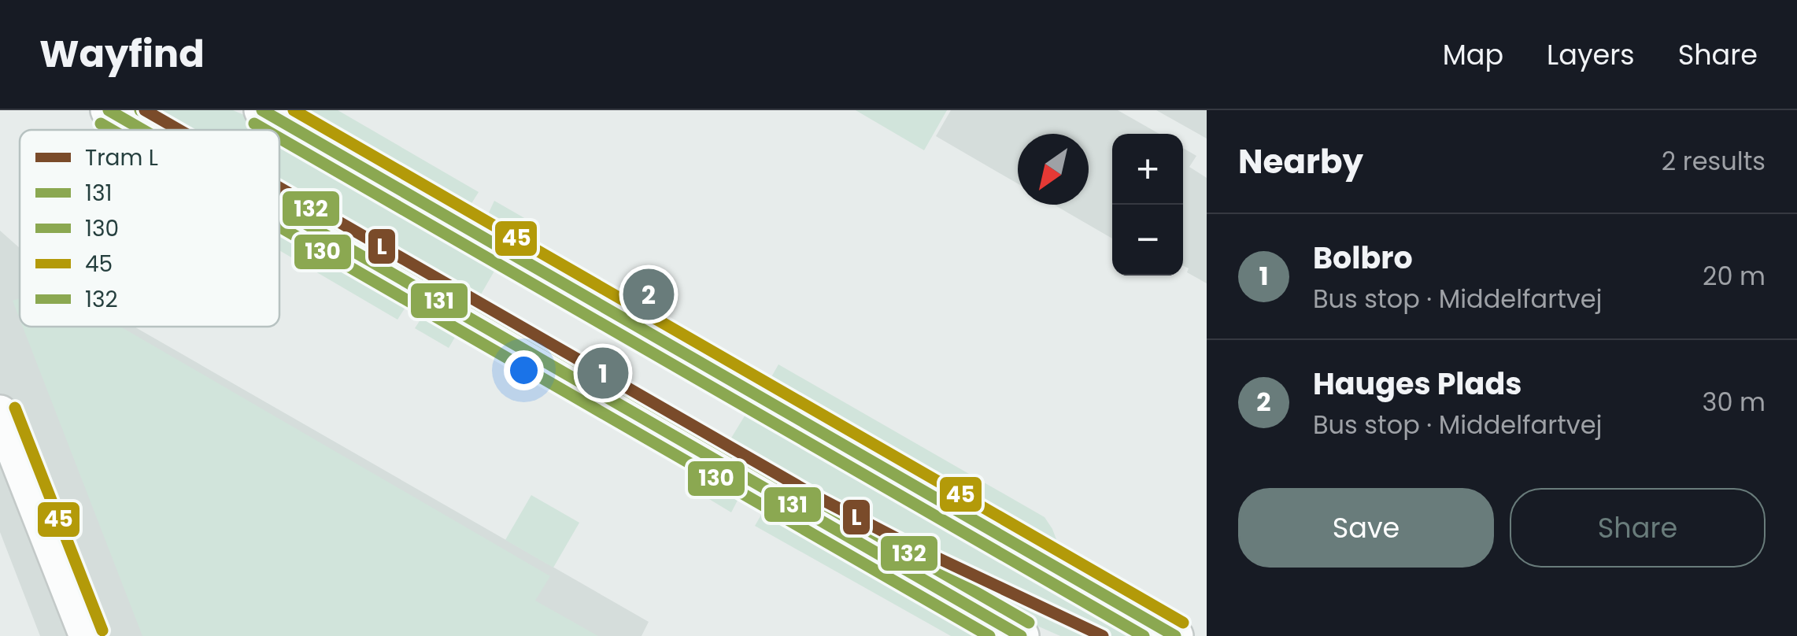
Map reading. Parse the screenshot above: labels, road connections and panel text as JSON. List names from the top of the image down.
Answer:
{
  "lines": [
    "tram line L",
    "transit line 131",
    "transit line 45",
    "transit line 132",
    "transit line 130"
  ],
  "legend": [
    "Tram L",
    "131",
    "130",
    "45",
    "132"
  ],
  "north": "bottom left",
  "page": {
    "header": "Wayfind",
    "nav": ["Map", "Layers", "Share"],
    "heading": ["Nearby", "2 results"],
    "map_buttons": ["+", "−"],
    "list": [
      {
        "mark": "1",
        "name": "Bolbro",
        "note": "Bus stop · Middelfartvej",
        "value": "20 m"
      },
      {
        "mark": "2",
        "name": "Hauges Plads",
        "note": "Bus stop · Middelfartvej",
        "value": "30 m"
      }
    ],
    "pins": ["2", "1"],
    "buttons": ["Save", "Share"]
  }
}
